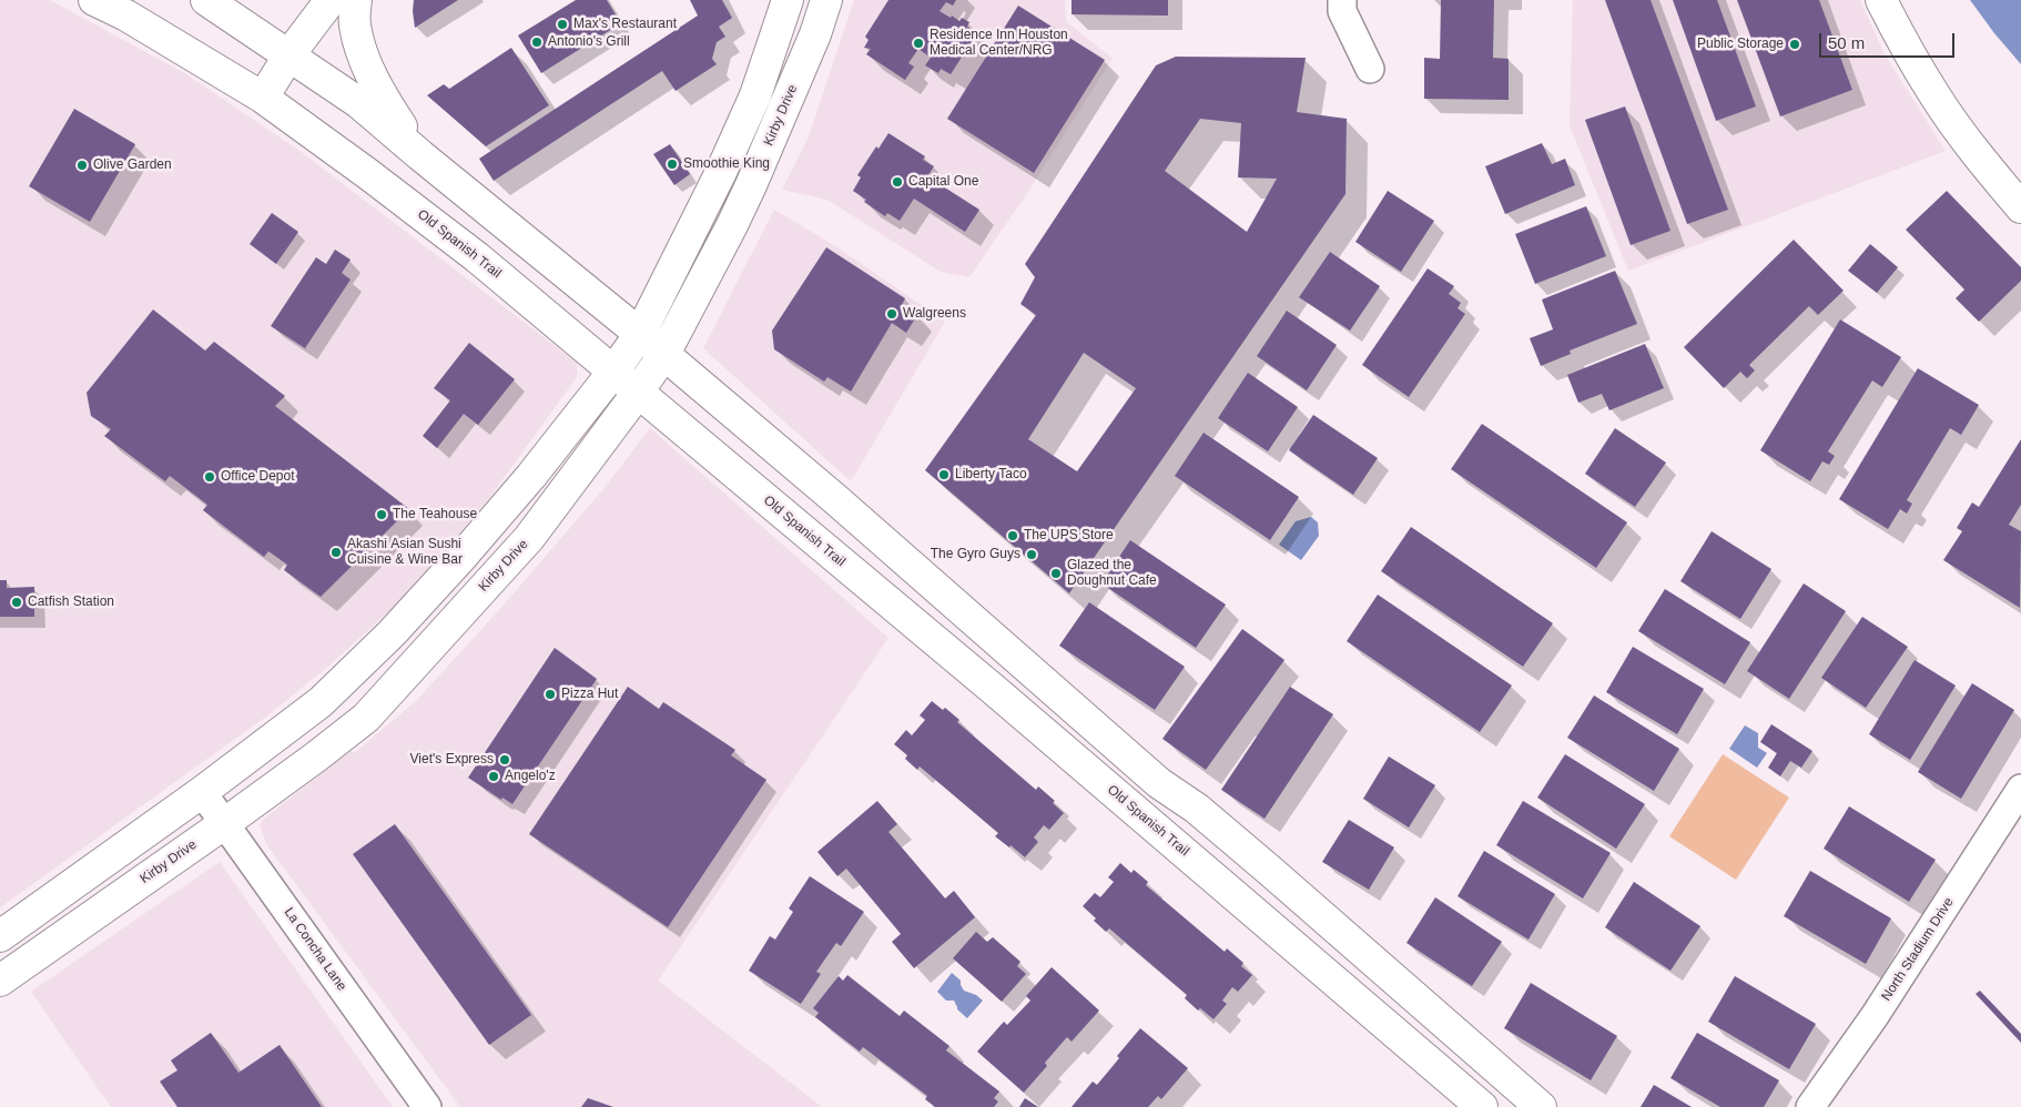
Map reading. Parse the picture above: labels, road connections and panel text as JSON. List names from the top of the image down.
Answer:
{
  "streets": {
    "main road": ["Kirby Drive", "Old Spanish Trail"],
    "street": ["La Concha Lane", "North Stadium Drive"]
  },
  "crossings": [
    ["Kirby Drive", "Old Spanish Trail"],
    ["Kirby Drive", "La Concha Lane"]
  ],
  "places": [
    "Max's Restaurant",
    "Antonio's Grill",
    "Residence Inn Houston Medical Center/NRG",
    "Public Storage",
    "Smoothie King",
    "Olive Garden",
    "Capital One",
    "Walgreens",
    "Liberty Taco",
    "Office Depot",
    "The Teahouse",
    "The UPS Store",
    "Akashi Asian Sushi Cuisine & Wine Bar",
    "The Gyro Guys",
    "Glazed the Doughnut Cafe",
    "Catfish Station",
    "Pizza Hut",
    "Viet's Express",
    "Angelo'z"
  ],
  "scale_bar": "50 m"
}
